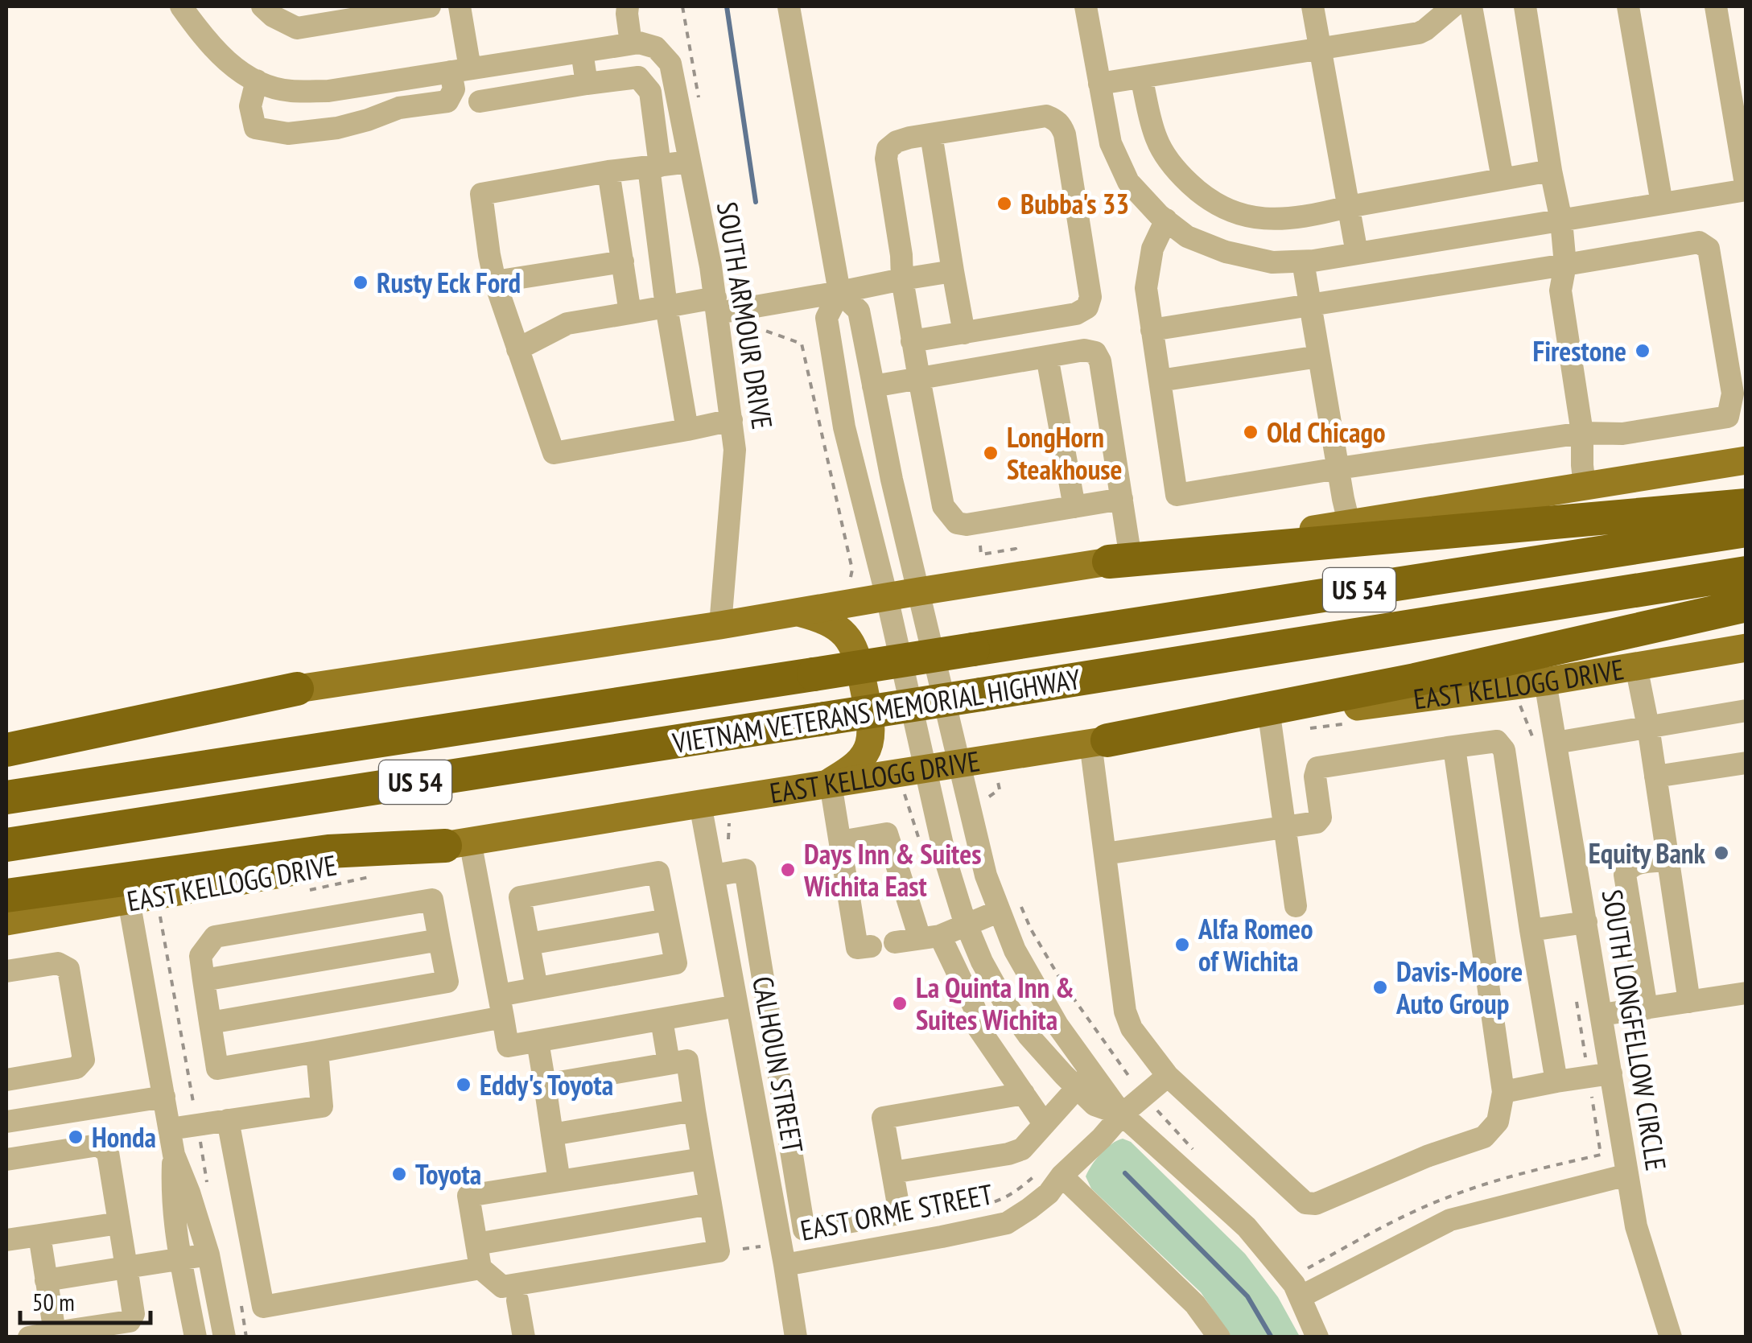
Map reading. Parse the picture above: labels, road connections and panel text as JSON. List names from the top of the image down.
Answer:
{
  "streets": {
    "highway": ["US 54", "VIETNAM VETERANS MEMORIAL HIGHWAY"],
    "main road": ["EAST KELLOGG DRIVE"],
    "street": [
      "SOUTH ARMOUR DRIVE",
      "SOUTH LONGFELLOW CIRCLE",
      "CALHOUN STREET",
      "EAST ORME STREET"
    ]
  },
  "crossings": [
    ["EAST KELLOGG DRIVE", "SOUTH LONGFELLOW CIRCLE"],
    ["EAST KELLOGG DRIVE", "CALHOUN STREET"],
    ["CALHOUN STREET", "EAST ORME STREET"]
  ],
  "places": [
    "Bubba's 33",
    "Rusty Eck Ford",
    "Firestone",
    "Old Chicago",
    "LongHorn Steakhouse",
    "Equity Bank",
    "Days Inn & Suites Wichita East",
    "Alfa Romeo of Wichita",
    "Davis-Moore Auto Group",
    "La Quinta Inn & Suites Wichita",
    "Eddy's Toyota",
    "Honda",
    "Toyota"
  ],
  "scale_bar": "50 m"
}
